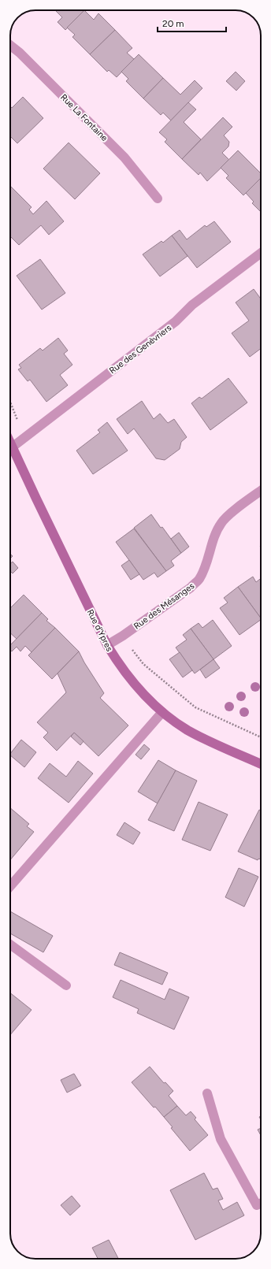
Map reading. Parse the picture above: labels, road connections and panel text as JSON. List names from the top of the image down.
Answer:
{
  "streets": {
    "main road": ["Rue d'Ypres"],
    "street": ["Rue La Fontaine", "Rue des Genèvriers", "Rue des Mésanges"]
  },
  "crossings": [
    ["Rue des Genèvriers", "Rue d'Ypres"],
    ["Rue des Mésanges", "Rue d'Ypres"]
  ],
  "scale_bar": "20 m"
}
